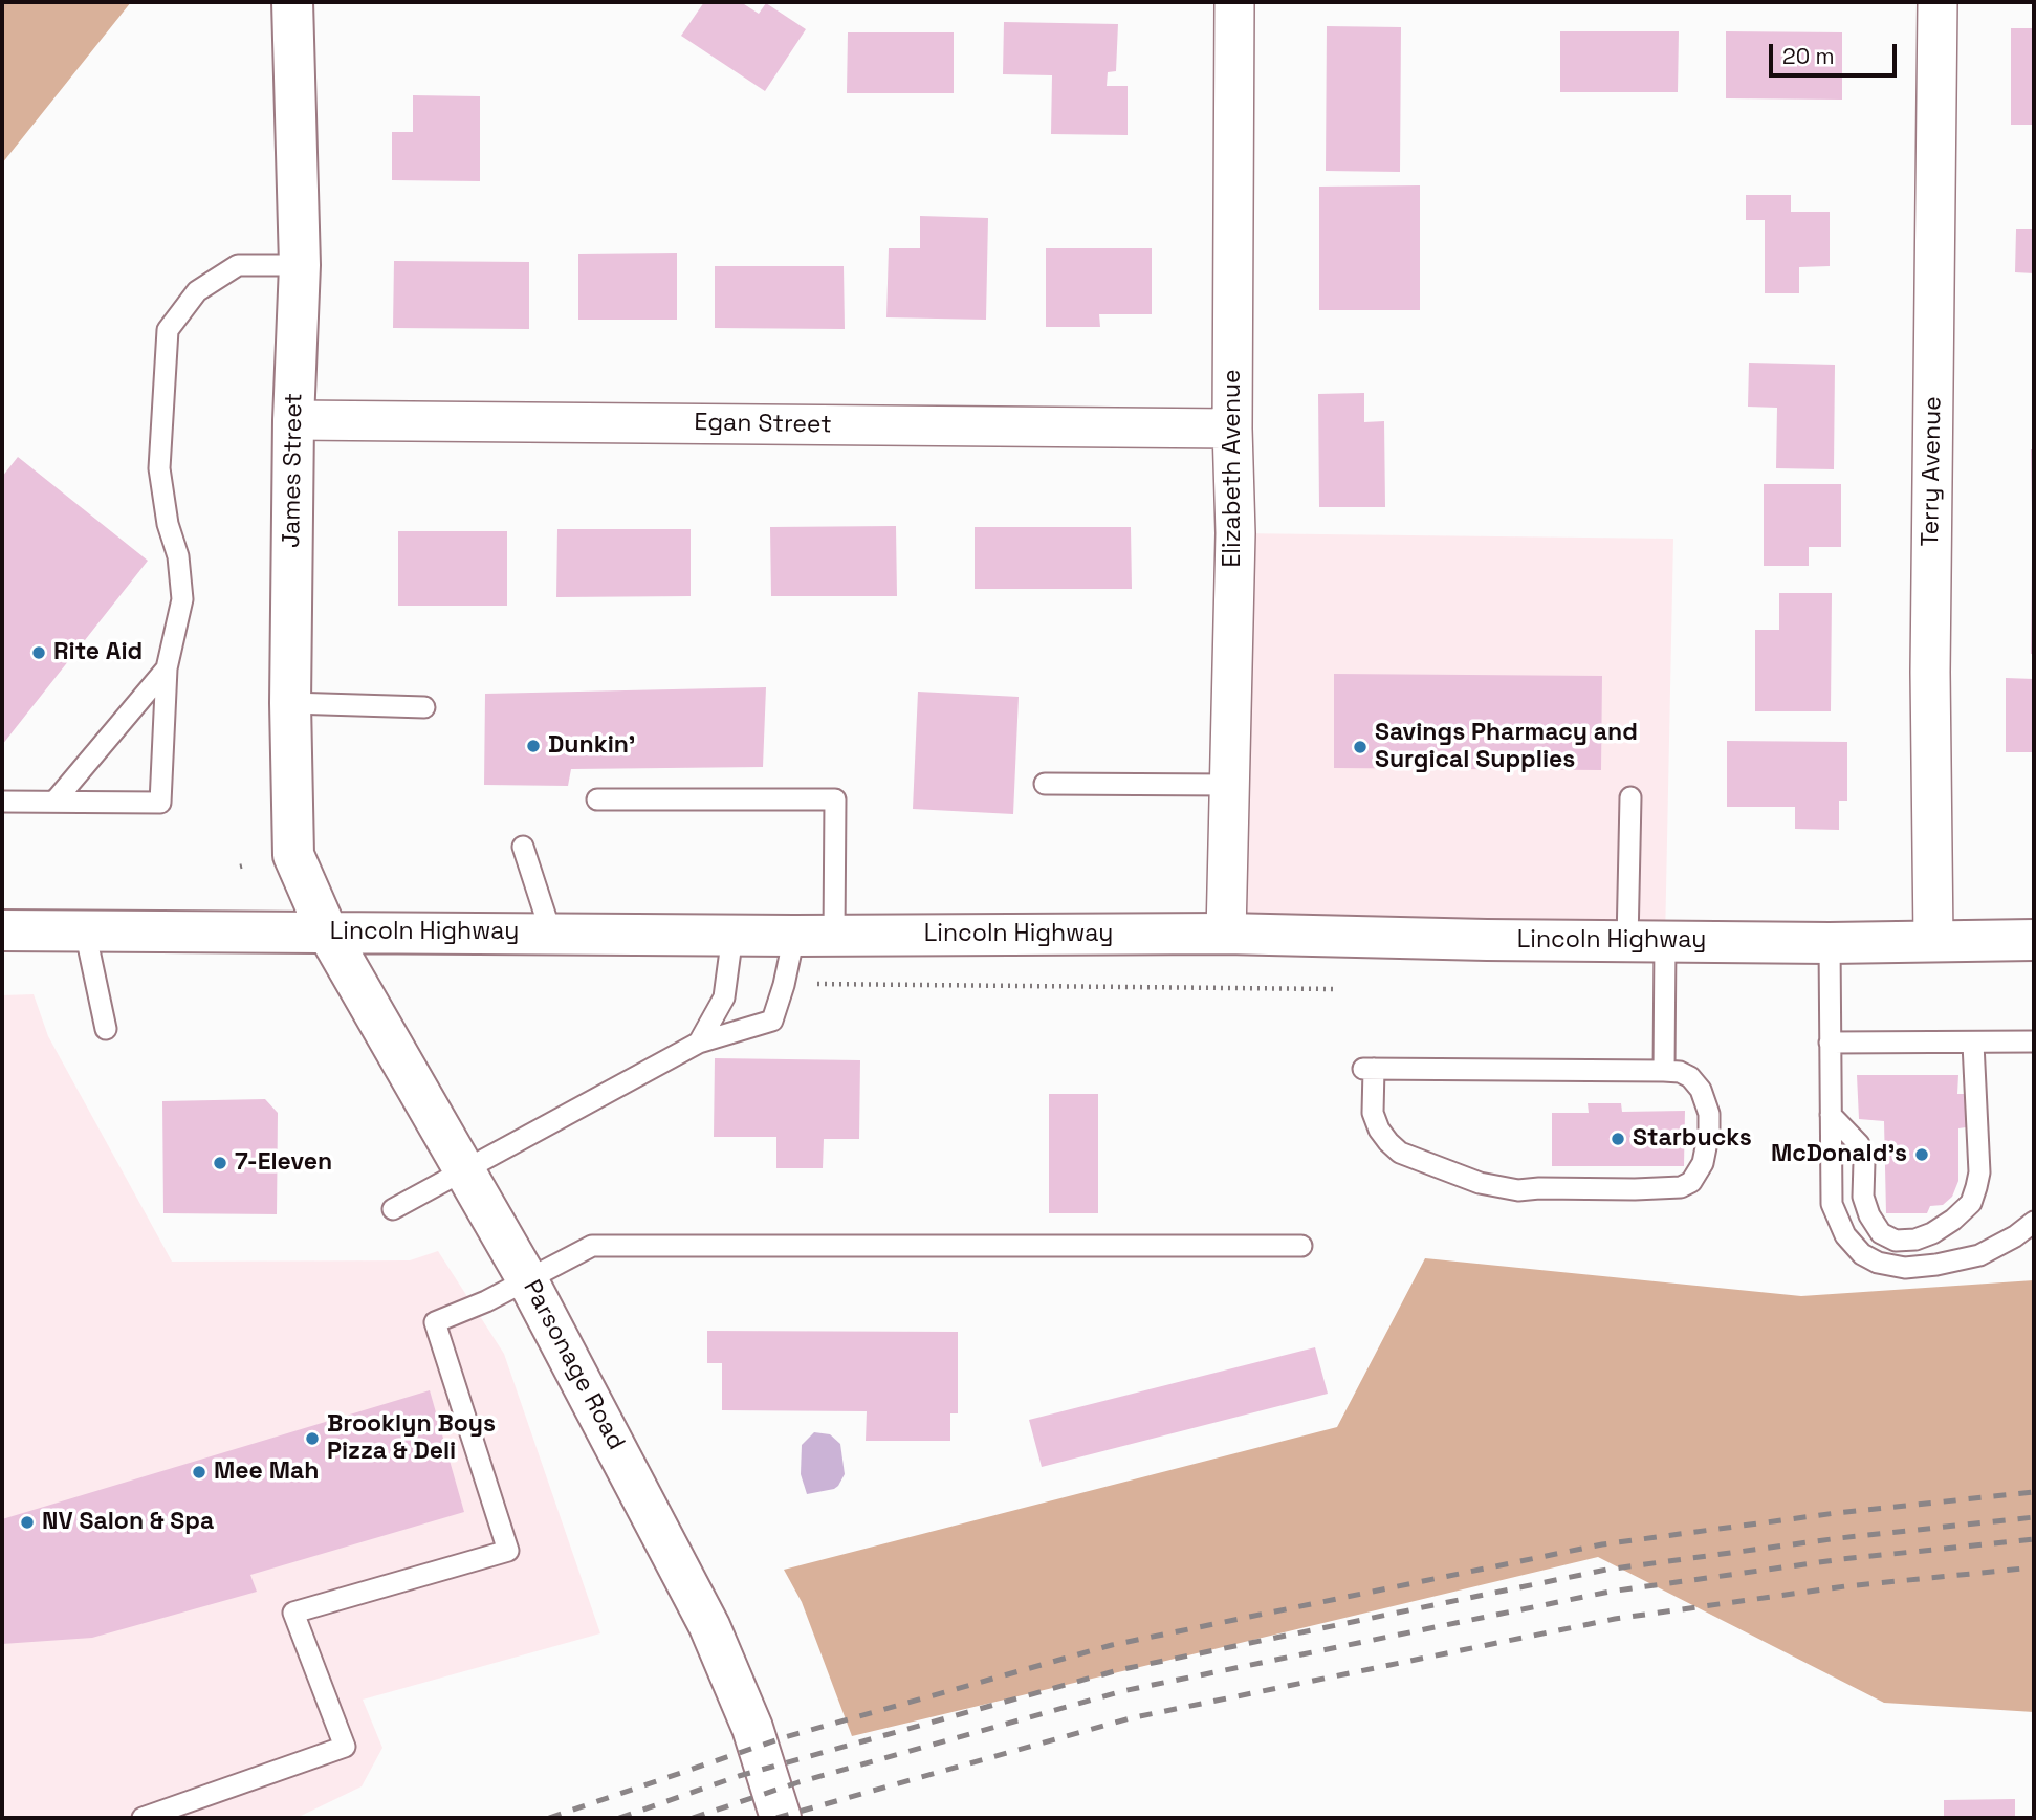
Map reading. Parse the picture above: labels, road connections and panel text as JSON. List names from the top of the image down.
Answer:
{
  "streets": {
    "main road": ["James Street", "Lincoln Highway", "Parsonage Road"],
    "street": ["Egan Street", "Elizabeth Avenue", "Terry Avenue"]
  },
  "crossings": [
    ["Egan Street", "Elizabeth Avenue"],
    ["Egan Street", "James Street"],
    ["Elizabeth Avenue", "Lincoln Highway"],
    ["James Street", "Lincoln Highway"],
    ["James Street", "Parsonage Road"],
    ["Terry Avenue", "Lincoln Highway"],
    ["Lincoln Highway", "Parsonage Road"]
  ],
  "places": [
    "Rite Aid",
    "Dunkin'",
    "Savings Pharmacy and Surgical Supplies",
    "Starbucks",
    "McDonald's",
    "7-Eleven",
    "Brooklyn Boys Pizza & Deli",
    "Mee Mah",
    "NV Salon & Spa"
  ],
  "scale_bar": "20 m"
}
